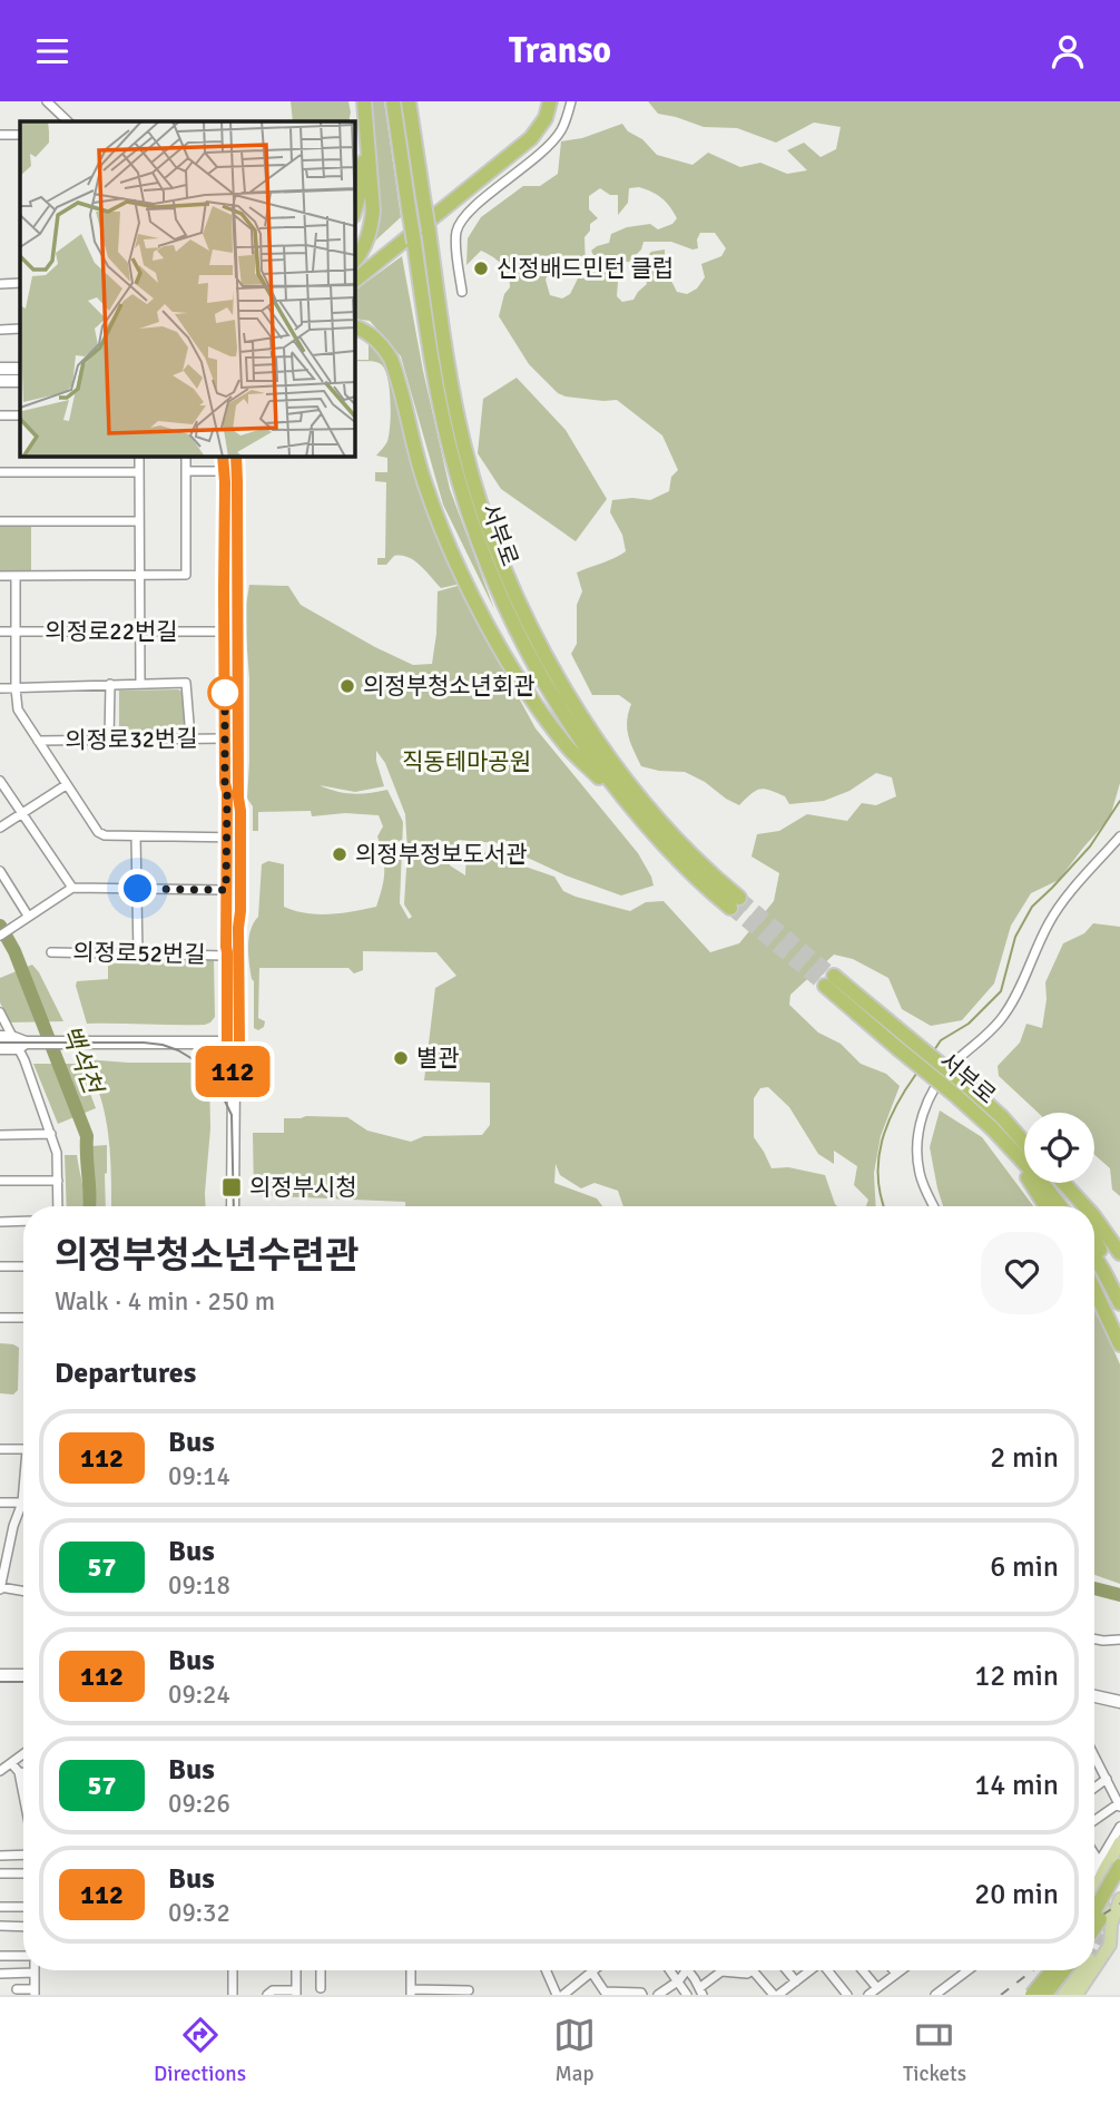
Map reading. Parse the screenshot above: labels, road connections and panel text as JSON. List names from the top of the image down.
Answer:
{
  "streets": {
    "highway": ["서부로"],
    "street": ["의정로22번길", "의정로32번길", "의정로52번길"]
  },
  "water": ["백석천"],
  "parks": ["직동테마공원"],
  "places": {
    "other": [
      "신정배드민턴 클럽",
      "의정부청소년회관",
      "의정부정보도서관",
      "별관"
    ],
    "transit": ["의정부시청"]
  },
  "lines": ["bus line 112"],
  "page": {
    "header": "Transo",
    "on_map": "112",
    "heading": [
      ["의정부청소년수련관", "Walk · 4 min · 250 m"],
      "Departures"
    ],
    "list": [
      {
        "mark": "112",
        "name": "Bus",
        "note": "09:14",
        "value": "2 min"
      },
      {
        "mark": "57",
        "name": "Bus",
        "note": "09:18",
        "value": "6 min"
      },
      {
        "mark": "112",
        "name": "Bus",
        "note": "09:24",
        "value": "12 min"
      },
      {
        "mark": "57",
        "name": "Bus",
        "note": "09:26",
        "value": "14 min"
      },
      {
        "mark": "112",
        "name": "Bus",
        "note": "09:32",
        "value": "20 min"
      }
    ],
    "tabs": ["Directions", "Map", "Tickets"]
  }
}
